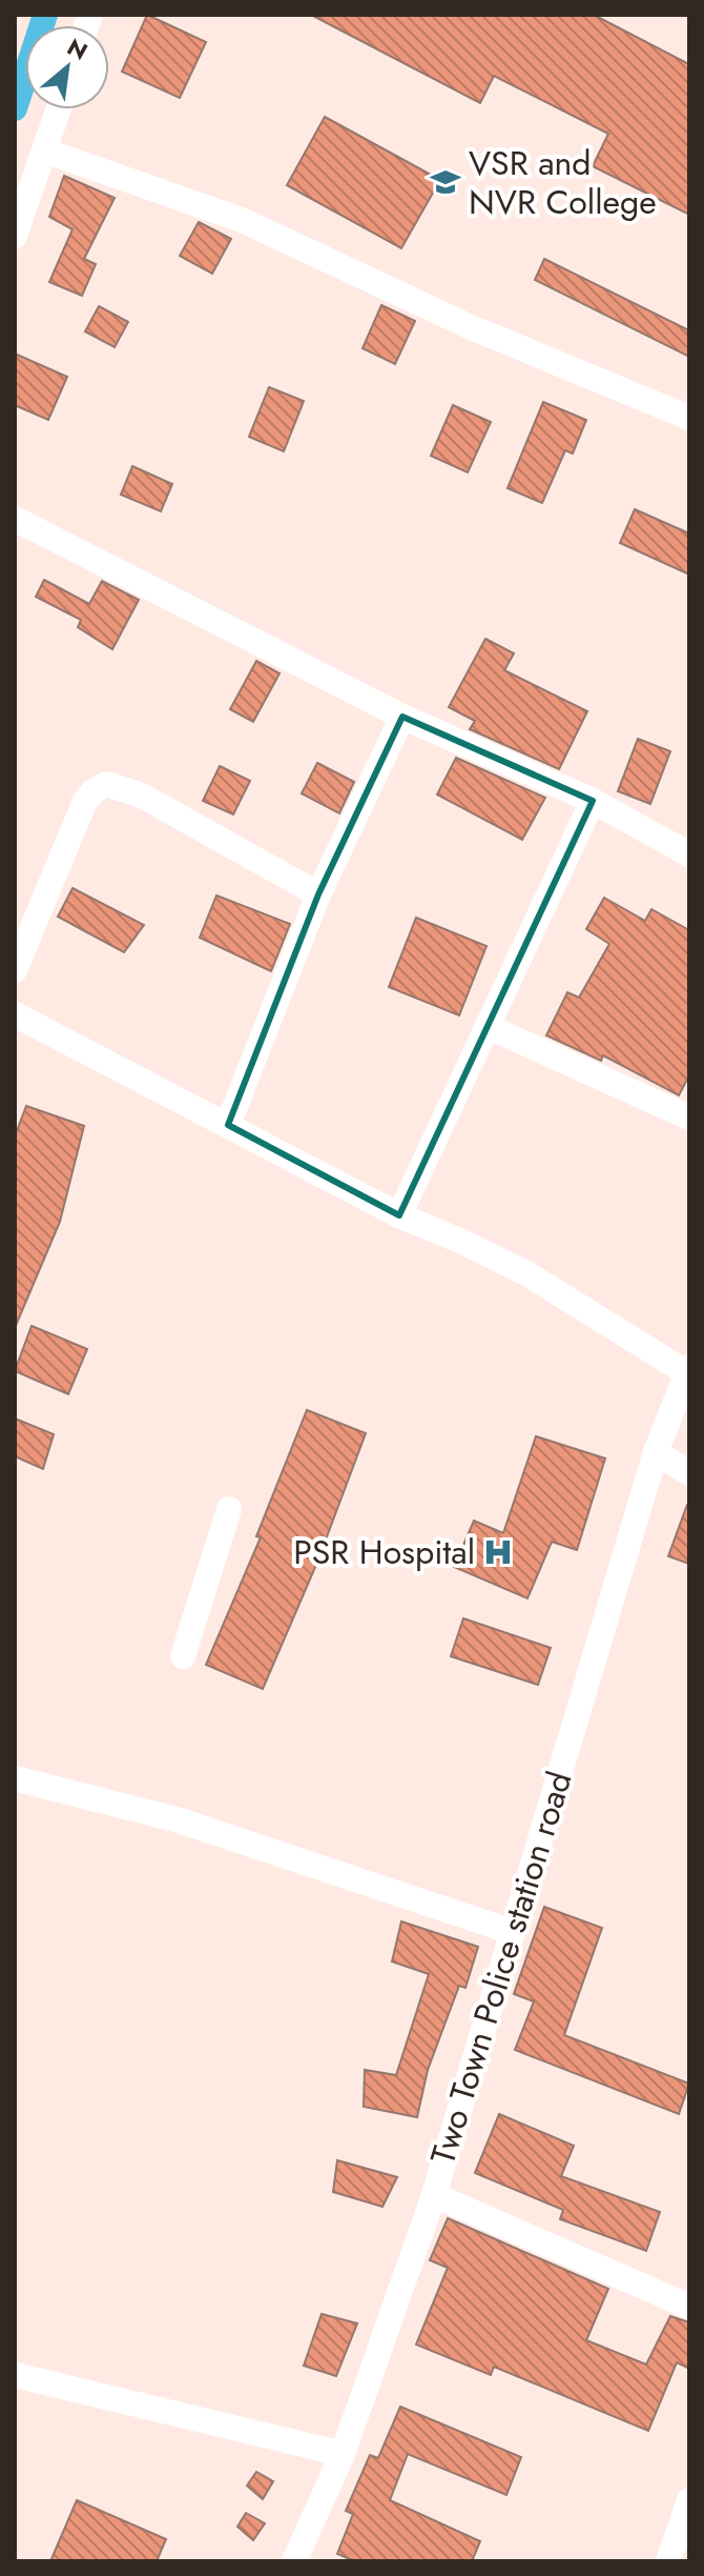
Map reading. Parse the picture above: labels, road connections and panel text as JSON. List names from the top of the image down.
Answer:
{
  "streets": {
    "street": ["Two Town Police station road"]
  },
  "places": {
    "school or university": ["VSR and NVR College"],
    "hospital": ["PSR Hospital"]
  },
  "north": "top right"
}
